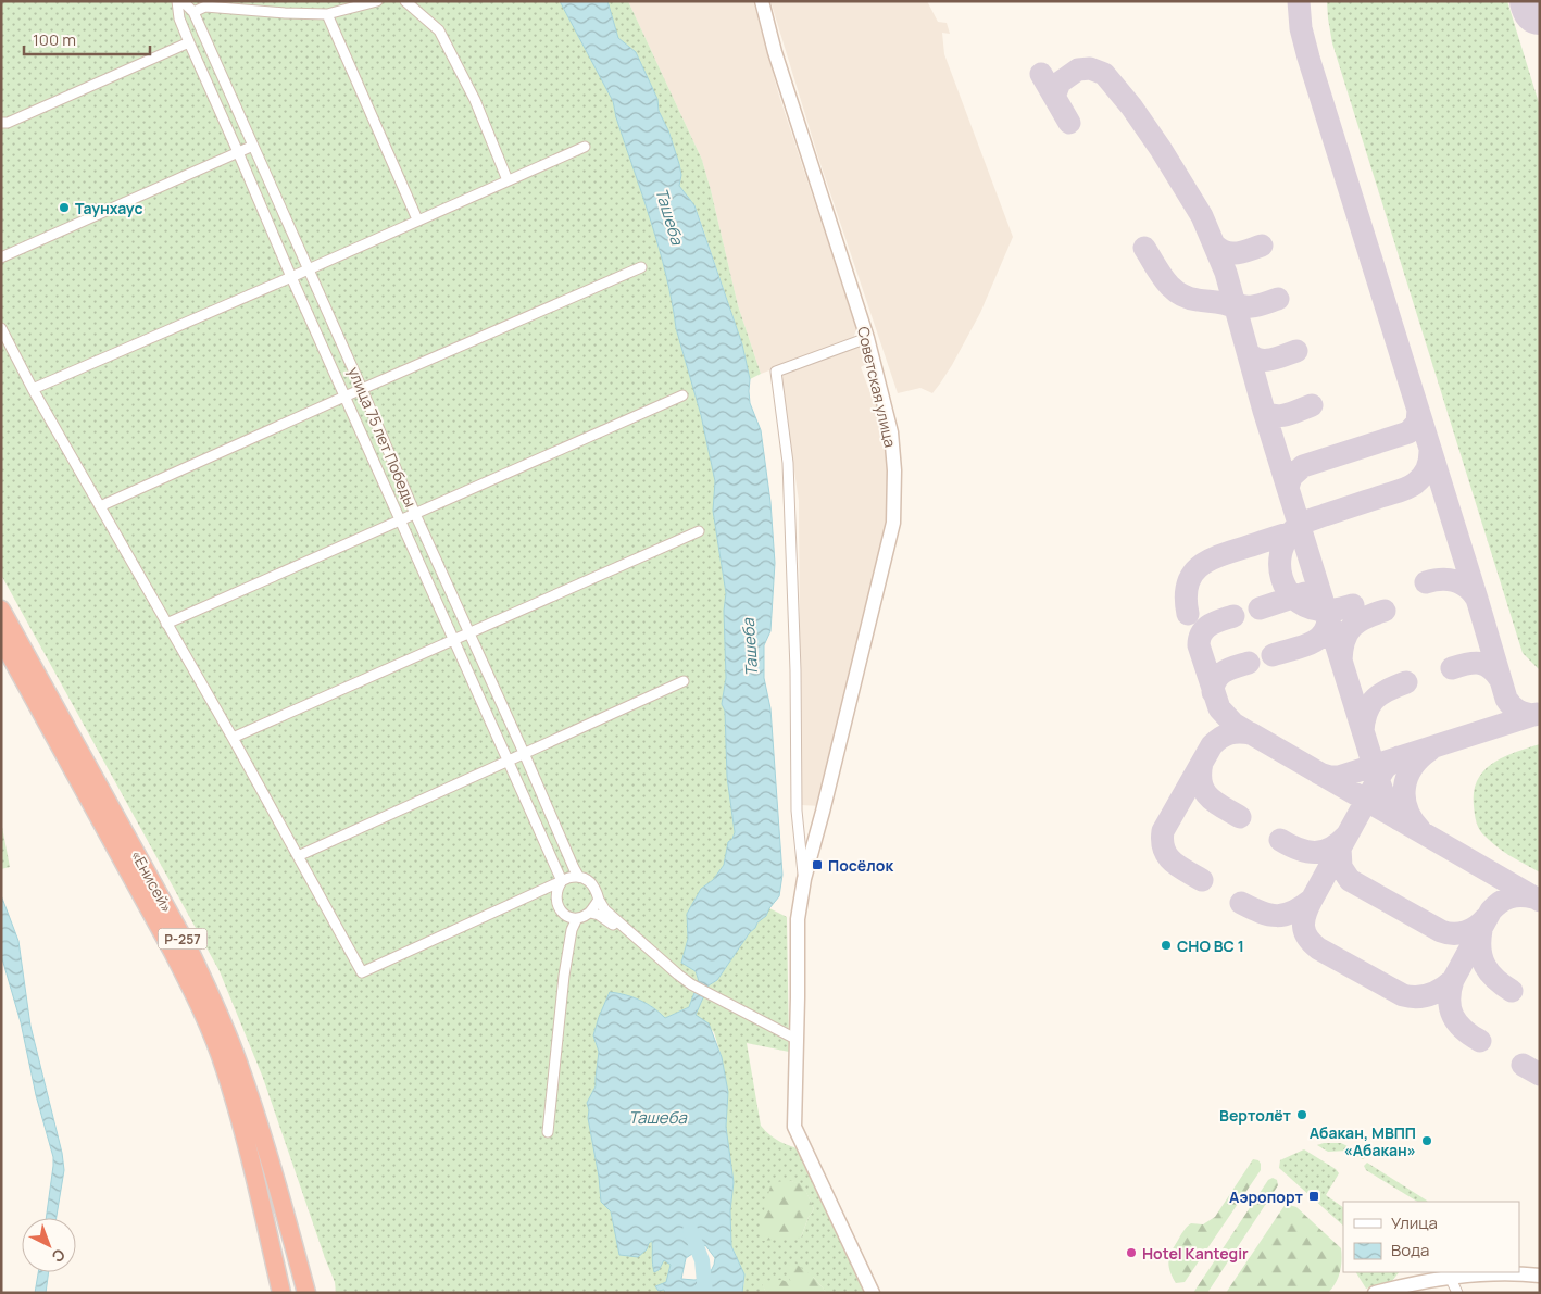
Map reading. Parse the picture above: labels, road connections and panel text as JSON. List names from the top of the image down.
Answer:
{
  "streets": {
    "highway": ["«Енисей»", "Р-257"],
    "street": ["Советская улица", "улица 75 лет Победы"]
  },
  "water": ["Ташеба"],
  "places": {
    "other": [
      "Таунхаус",
      "СНО ВС 1",
      "Вертолёт",
      "Абакан, МВПП «Абакан»",
      "Hotel Kantegir"
    ],
    "transit": ["Посёлок", "Аэропорт"]
  },
  "legend": ["Улица", "Вода"],
  "scale_bar": "100 m",
  "north": "bottom right"
}
